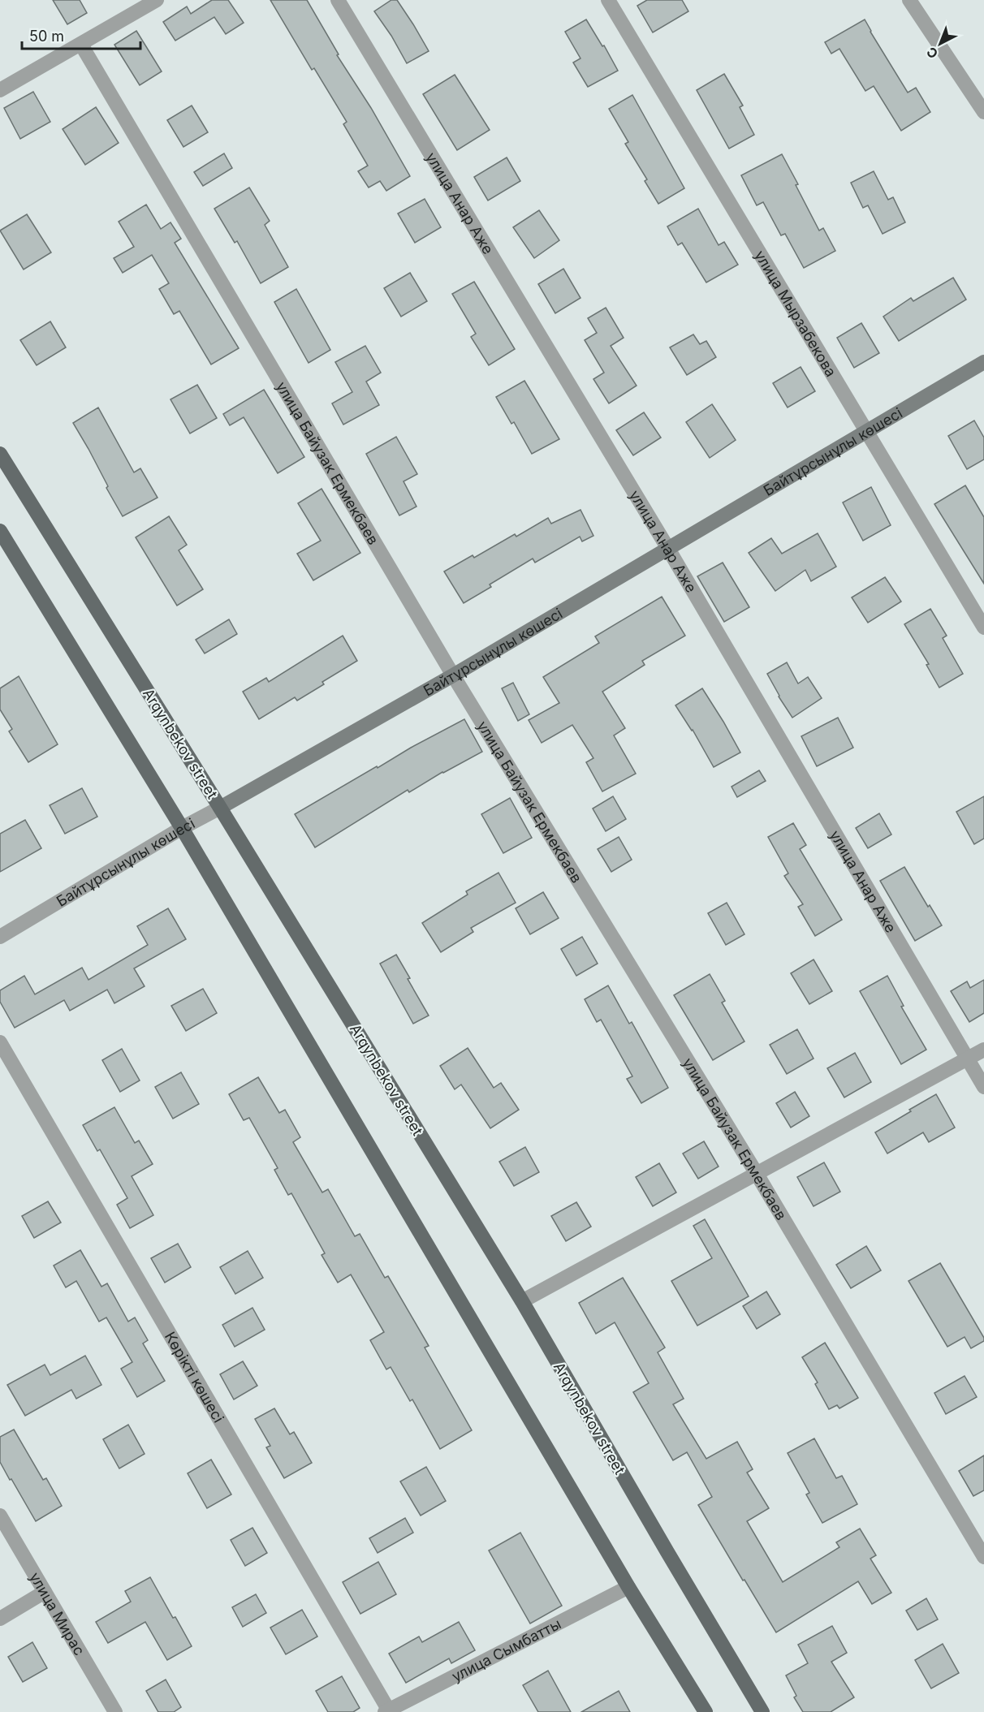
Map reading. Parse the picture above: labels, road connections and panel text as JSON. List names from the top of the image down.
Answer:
{
  "streets": {
    "main road": ["Байтұрсынұлы көшесі", "Arqynbekov street"],
    "street": [
      "улица Анар Аже",
      "улица Мырзабекова",
      "улица Байузак Ермекбаев",
      "Көрікті көшесі",
      "улица Мирас",
      "улица Сымбатты"
    ]
  },
  "crossings": [
    ["улица Анар Аже", "Байтұрсынұлы көшесі"],
    ["улица Мырзабекова", "Байтұрсынұлы көшесі"],
    ["Байтұрсынұлы көшесі", "улица Байузак Ермекбаев"],
    ["Байтұрсынұлы көшесі", "Arqynbekov street"],
    ["Көрікті көшесі", "улица Сымбатты"]
  ],
  "scale_bar": "50 m",
  "north": "bottom left"
}
